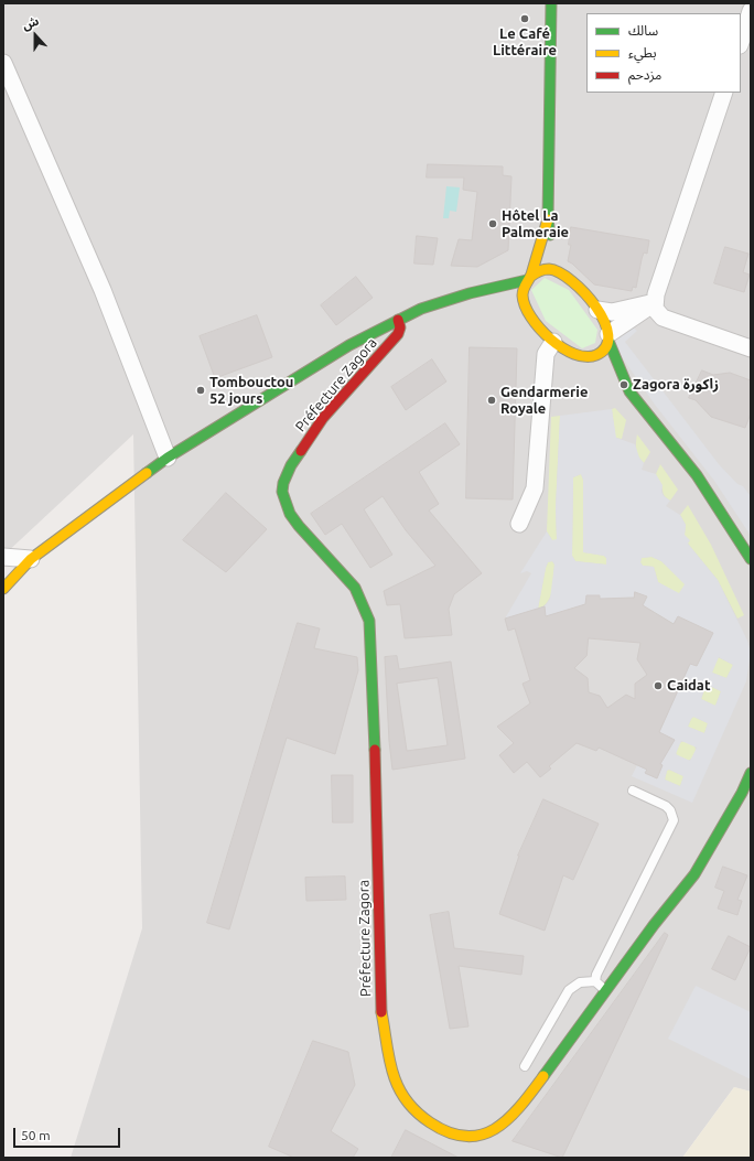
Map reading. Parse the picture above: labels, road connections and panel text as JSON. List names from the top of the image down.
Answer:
{
  "streets": {
    "main road": ["Préfecture Zagora"]
  },
  "places": [
    "Le Café Littéraire",
    "Hôtel La Palmeraie",
    "Zagora زاكورة",
    "Tombouctou 52 jours",
    "Gendarmerie Royale",
    "Caidat"
  ],
  "legend": ["سالك", "بطيء", "مزدحم"],
  "scale_bar": "50 m",
  "north": "top"
}
